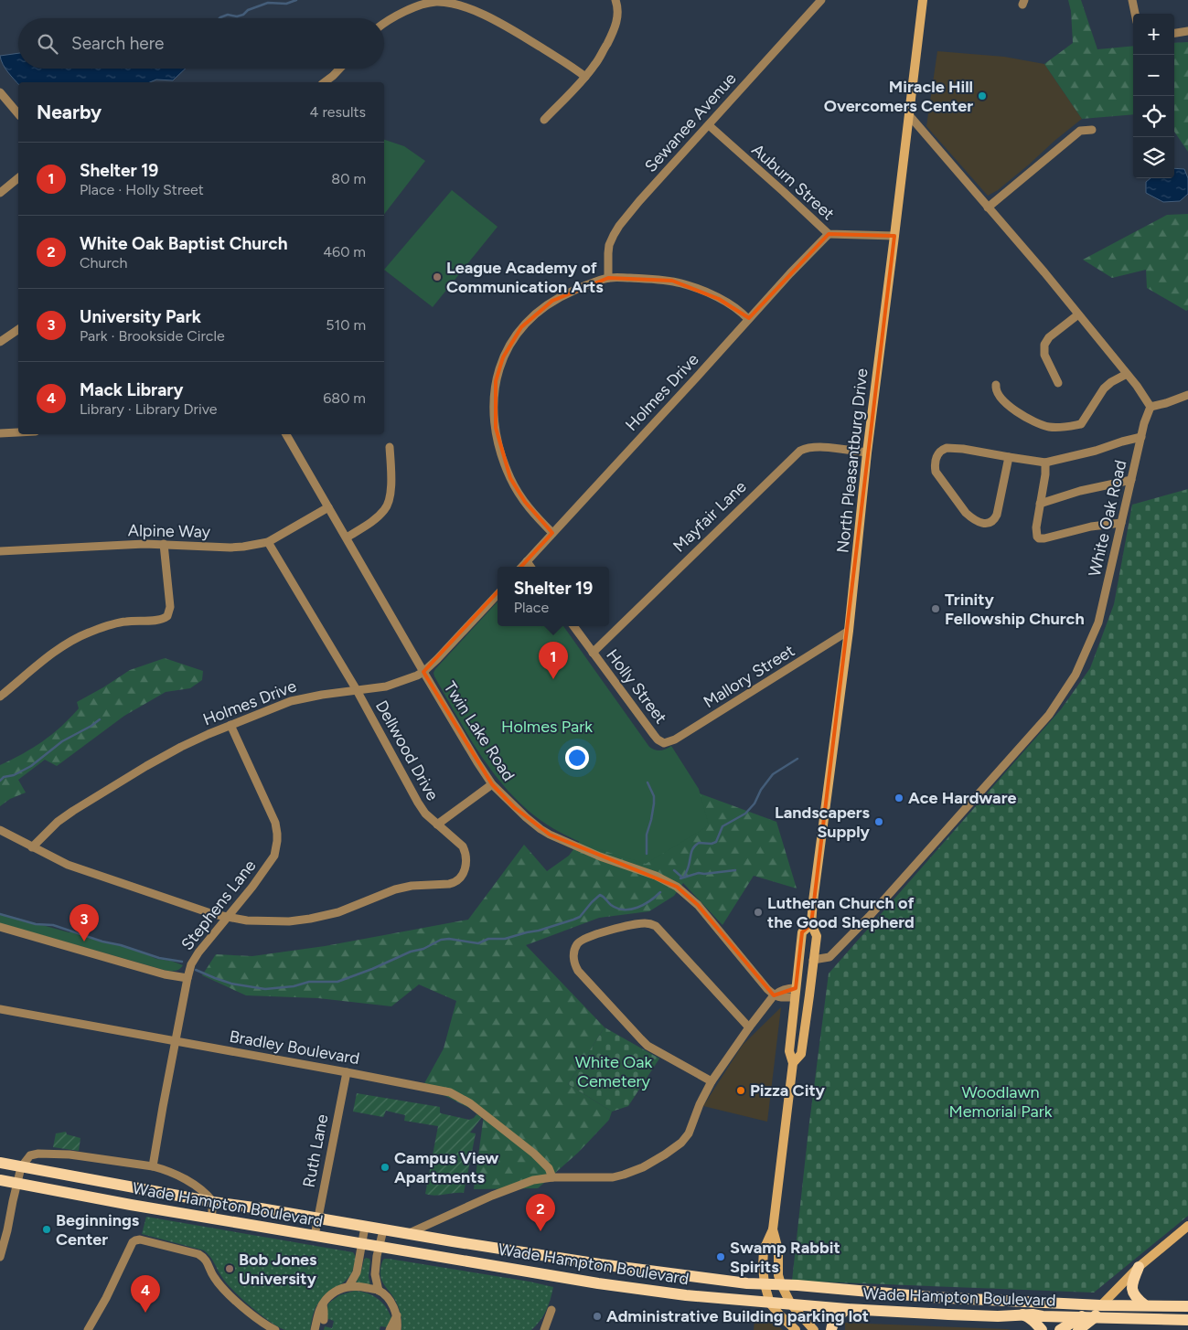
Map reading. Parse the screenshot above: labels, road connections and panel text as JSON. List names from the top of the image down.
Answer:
{
  "streets": {
    "main road": ["North Pleasantburg Drive", "Wade Hampton Boulevard"],
    "street": [
      "Sewanee Avenue",
      "Auburn Street",
      "Holmes Drive",
      "Mayfair Lane",
      "White Oak Road",
      "Alpine Way",
      "Mallory Street",
      "Holly Street",
      "Twin Lake Road",
      "Dellwood Drive",
      "Stephens Lane",
      "Bradley Boulevard",
      "Ruth Lane"
    ]
  },
  "crossings": [
    ["Sewanee Avenue", "Auburn Street"],
    ["Auburn Street", "Holmes Drive"],
    ["Auburn Street", "North Pleasantburg Drive"],
    ["Holmes Drive", "Twin Lake Road"],
    ["Holmes Drive", "Dellwood Drive"],
    ["Holmes Drive", "Stephens Lane"],
    ["North Pleasantburg Drive", "Mayfair Lane"],
    ["North Pleasantburg Drive", "White Oak Road"],
    ["North Pleasantburg Drive", "Mallory Street"],
    ["North Pleasantburg Drive", "Wade Hampton Boulevard"],
    ["Mayfair Lane", "Holly Street"],
    ["Alpine Way", "Twin Lake Road"],
    ["Alpine Way", "Dellwood Drive"],
    ["Mallory Street", "Holly Street"],
    ["Dellwood Drive", "Stephens Lane"],
    ["Stephens Lane", "Bradley Boulevard"],
    ["Bradley Boulevard", "Ruth Lane"],
    ["Ruth Lane", "Wade Hampton Boulevard"]
  ],
  "parks": ["Holmes Park", "White Oak Cemetery", "Woodlawn Memorial Park"],
  "places": [
    "Miracle Hill Overcomers Center",
    "League Academy of Communication Arts",
    "Trinity Fellowship Church",
    "Ace Hardware",
    "Landscapers Supply",
    "Lutheran Church of the Good Shepherd",
    "Pizza City",
    "Campus View Apartments",
    "Beginnings Center",
    "Swamp Rabbit Spirits",
    "Bob Jones University",
    "Administrative Building parking lot"
  ],
  "page": {
    "map_buttons": ["+", "−"],
    "search": "Search here",
    "heading": ["Nearby", "4 results"],
    "list": [
      {
        "mark": "1",
        "name": "Shelter 19",
        "note": "Place · Holly Street",
        "value": "80 m"
      },
      {
        "mark": "2",
        "name": "White Oak Baptist Church",
        "note": "Church",
        "value": "460 m"
      },
      {
        "mark": "3",
        "name": "University Park",
        "note": "Park · Brookside Circle",
        "value": "510 m"
      },
      {
        "mark": "4",
        "name": "Mack Library",
        "note": "Library · Library Drive",
        "value": "680 m"
      }
    ],
    "popup": ["Shelter 19", "Place"],
    "pins": [
      "1",
      "3",
      "2",
      "4"
    ]
  }
}
